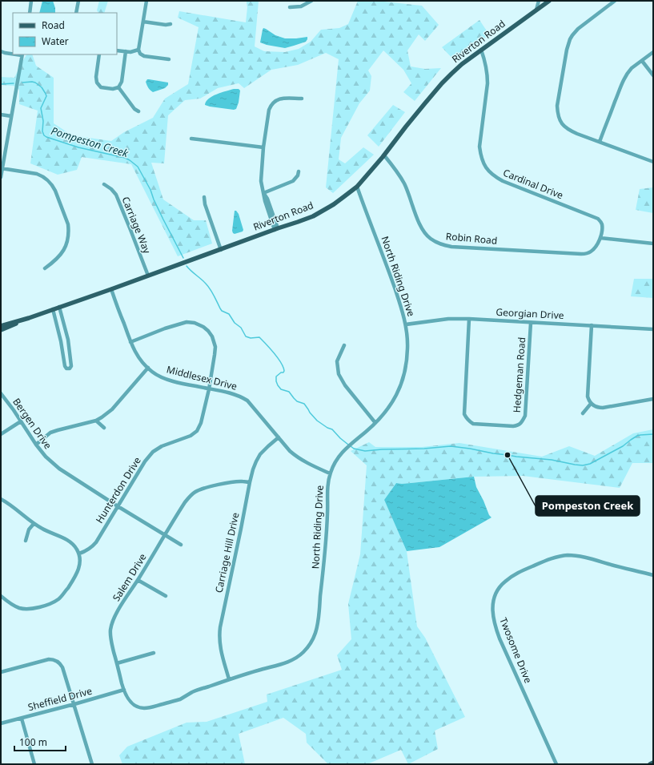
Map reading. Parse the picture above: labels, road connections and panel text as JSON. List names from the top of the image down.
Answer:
{
  "streets": {
    "main road": ["Riverton Road"],
    "street": [
      "Cardinal Drive",
      "Carriage Way",
      "Robin Road",
      "North Riding Drive",
      "Georgian Drive",
      "Hedgeman Road",
      "Middlesex Drive",
      "Bergen Drive",
      "Hunterdon Drive",
      "Carriage Hill Drive",
      "Salem Drive",
      "Twosome Drive",
      "Sheffield Drive"
    ]
  },
  "crossings": [
    ["Riverton Road", "Cardinal Drive"],
    ["Riverton Road", "Carriage Way"],
    ["Riverton Road", "Robin Road"],
    ["Riverton Road", "North Riding Drive"],
    ["Riverton Road", "Middlesex Drive"],
    ["Cardinal Drive", "Robin Road"],
    ["North Riding Drive", "Georgian Drive"],
    ["North Riding Drive", "Middlesex Drive"],
    ["North Riding Drive", "Carriage Hill Drive"],
    ["North Riding Drive", "Salem Drive"],
    ["Georgian Drive", "Hedgeman Road"],
    ["Middlesex Drive", "Hunterdon Drive"],
    ["Middlesex Drive", "Carriage Hill Drive"],
    ["Bergen Drive", "Hunterdon Drive"],
    ["Bergen Drive", "Salem Drive"],
    ["Carriage Hill Drive", "Salem Drive"],
    ["Salem Drive", "Sheffield Drive"]
  ],
  "water": ["Pompeston Creek"],
  "places": ["Pompeston Creek"],
  "legend": ["Road", "Water"],
  "scale_bar": "100 m"
}
